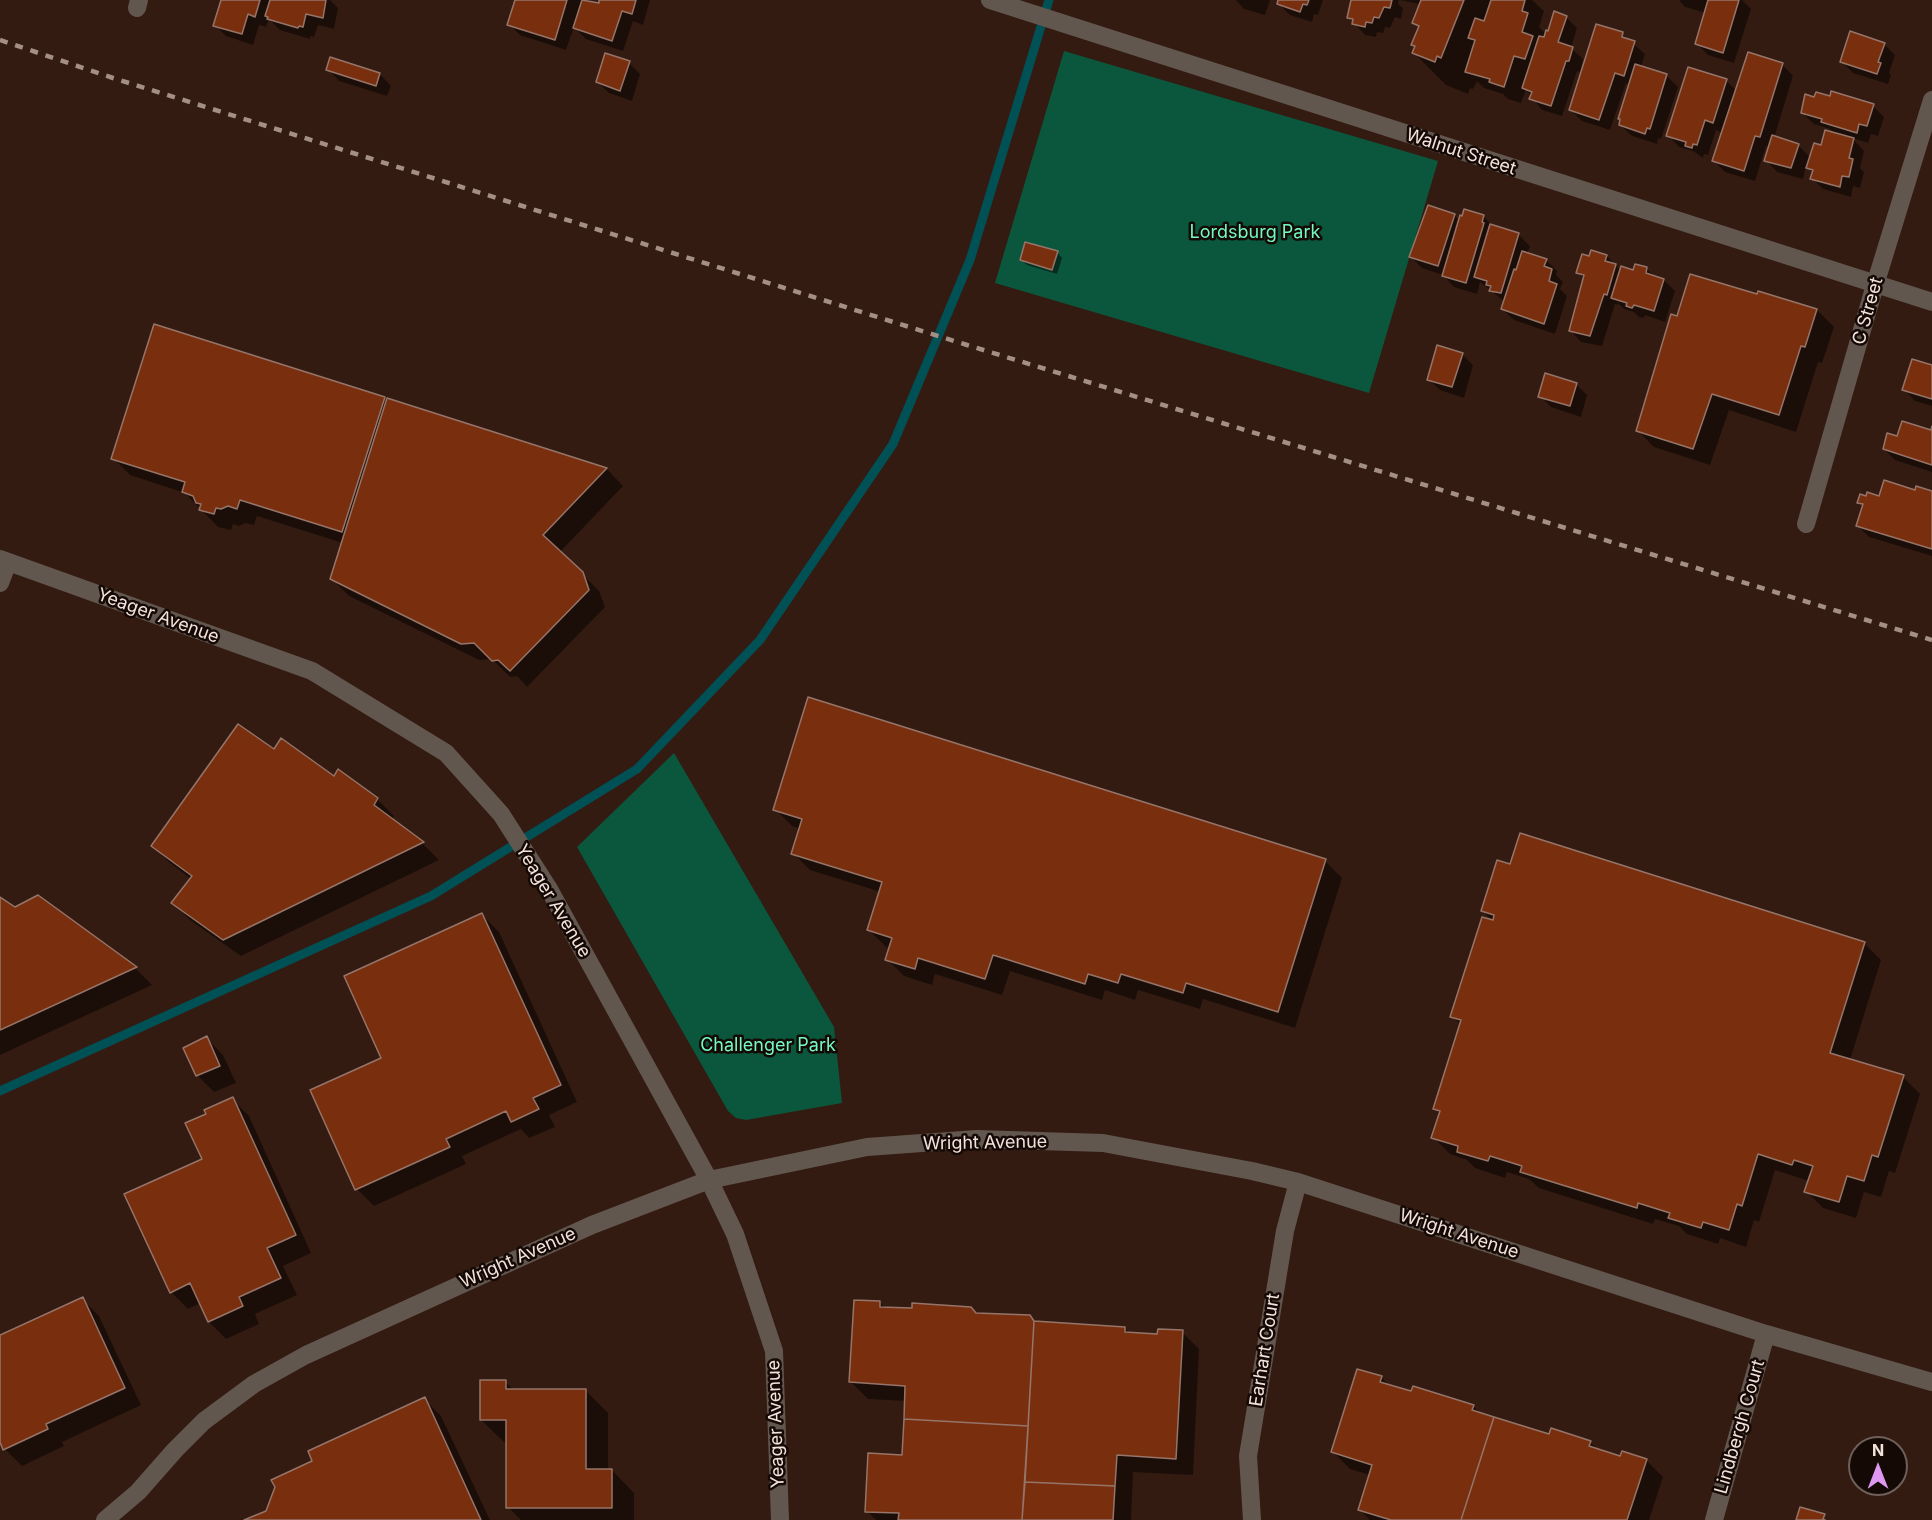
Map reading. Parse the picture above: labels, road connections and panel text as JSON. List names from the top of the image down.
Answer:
{
  "streets": {
    "street": [
      "Walnut Street",
      "C Street",
      "Yeager Avenue",
      "Wright Avenue",
      "Earhart Court",
      "Lindbergh Court"
    ]
  },
  "crossings": [
    ["Walnut Street", "C Street"],
    ["Yeager Avenue", "Wright Avenue"],
    ["Wright Avenue", "Earhart Court"],
    ["Wright Avenue", "Lindbergh Court"]
  ],
  "parks": ["Lordsburg Park", "Challenger Park"],
  "north": "top"
}
